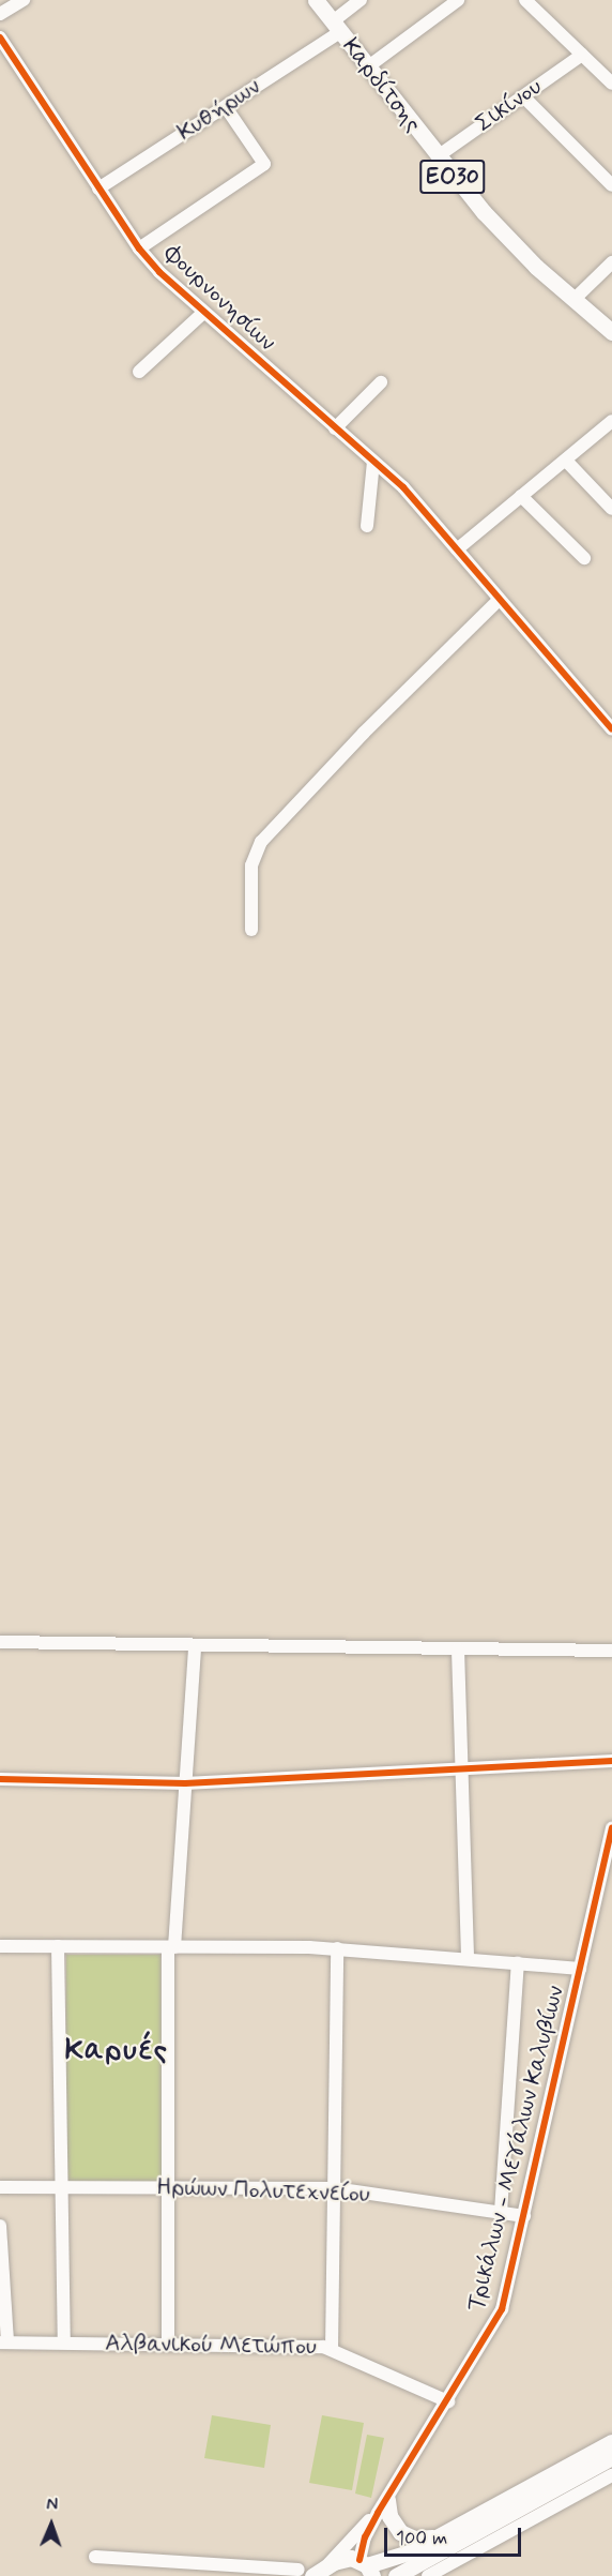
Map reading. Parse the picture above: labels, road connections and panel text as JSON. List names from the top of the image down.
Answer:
{
  "streets": {
    "main road": ["Καρδίτσης", "ΕΟ30"],
    "street": [
      "Σικίνου",
      "Κυθήρων",
      "Φουρνονησίων",
      "Τρικάλων - Μεγάλων Καλυβίων",
      "Ηρώων Πολυτεχνείου",
      "Αλβανικού Μετώπου"
    ]
  },
  "crossings": [
    ["Καρδίτσης", "Σικίνου"],
    ["Καρδίτσης", "Κυθήρων"],
    ["Κυθήρων", "Φουρνονησίων"],
    ["Τρικάλων - Μεγάλων Καλυβίων", "Ηρώων Πολυτεχνείου"],
    ["Τρικάλων - Μεγάλων Καλυβίων", "Αλβανικού Μετώπου"]
  ],
  "districts": ["Καρυές"],
  "scale_bar": "100 m",
  "north": "top"
}
